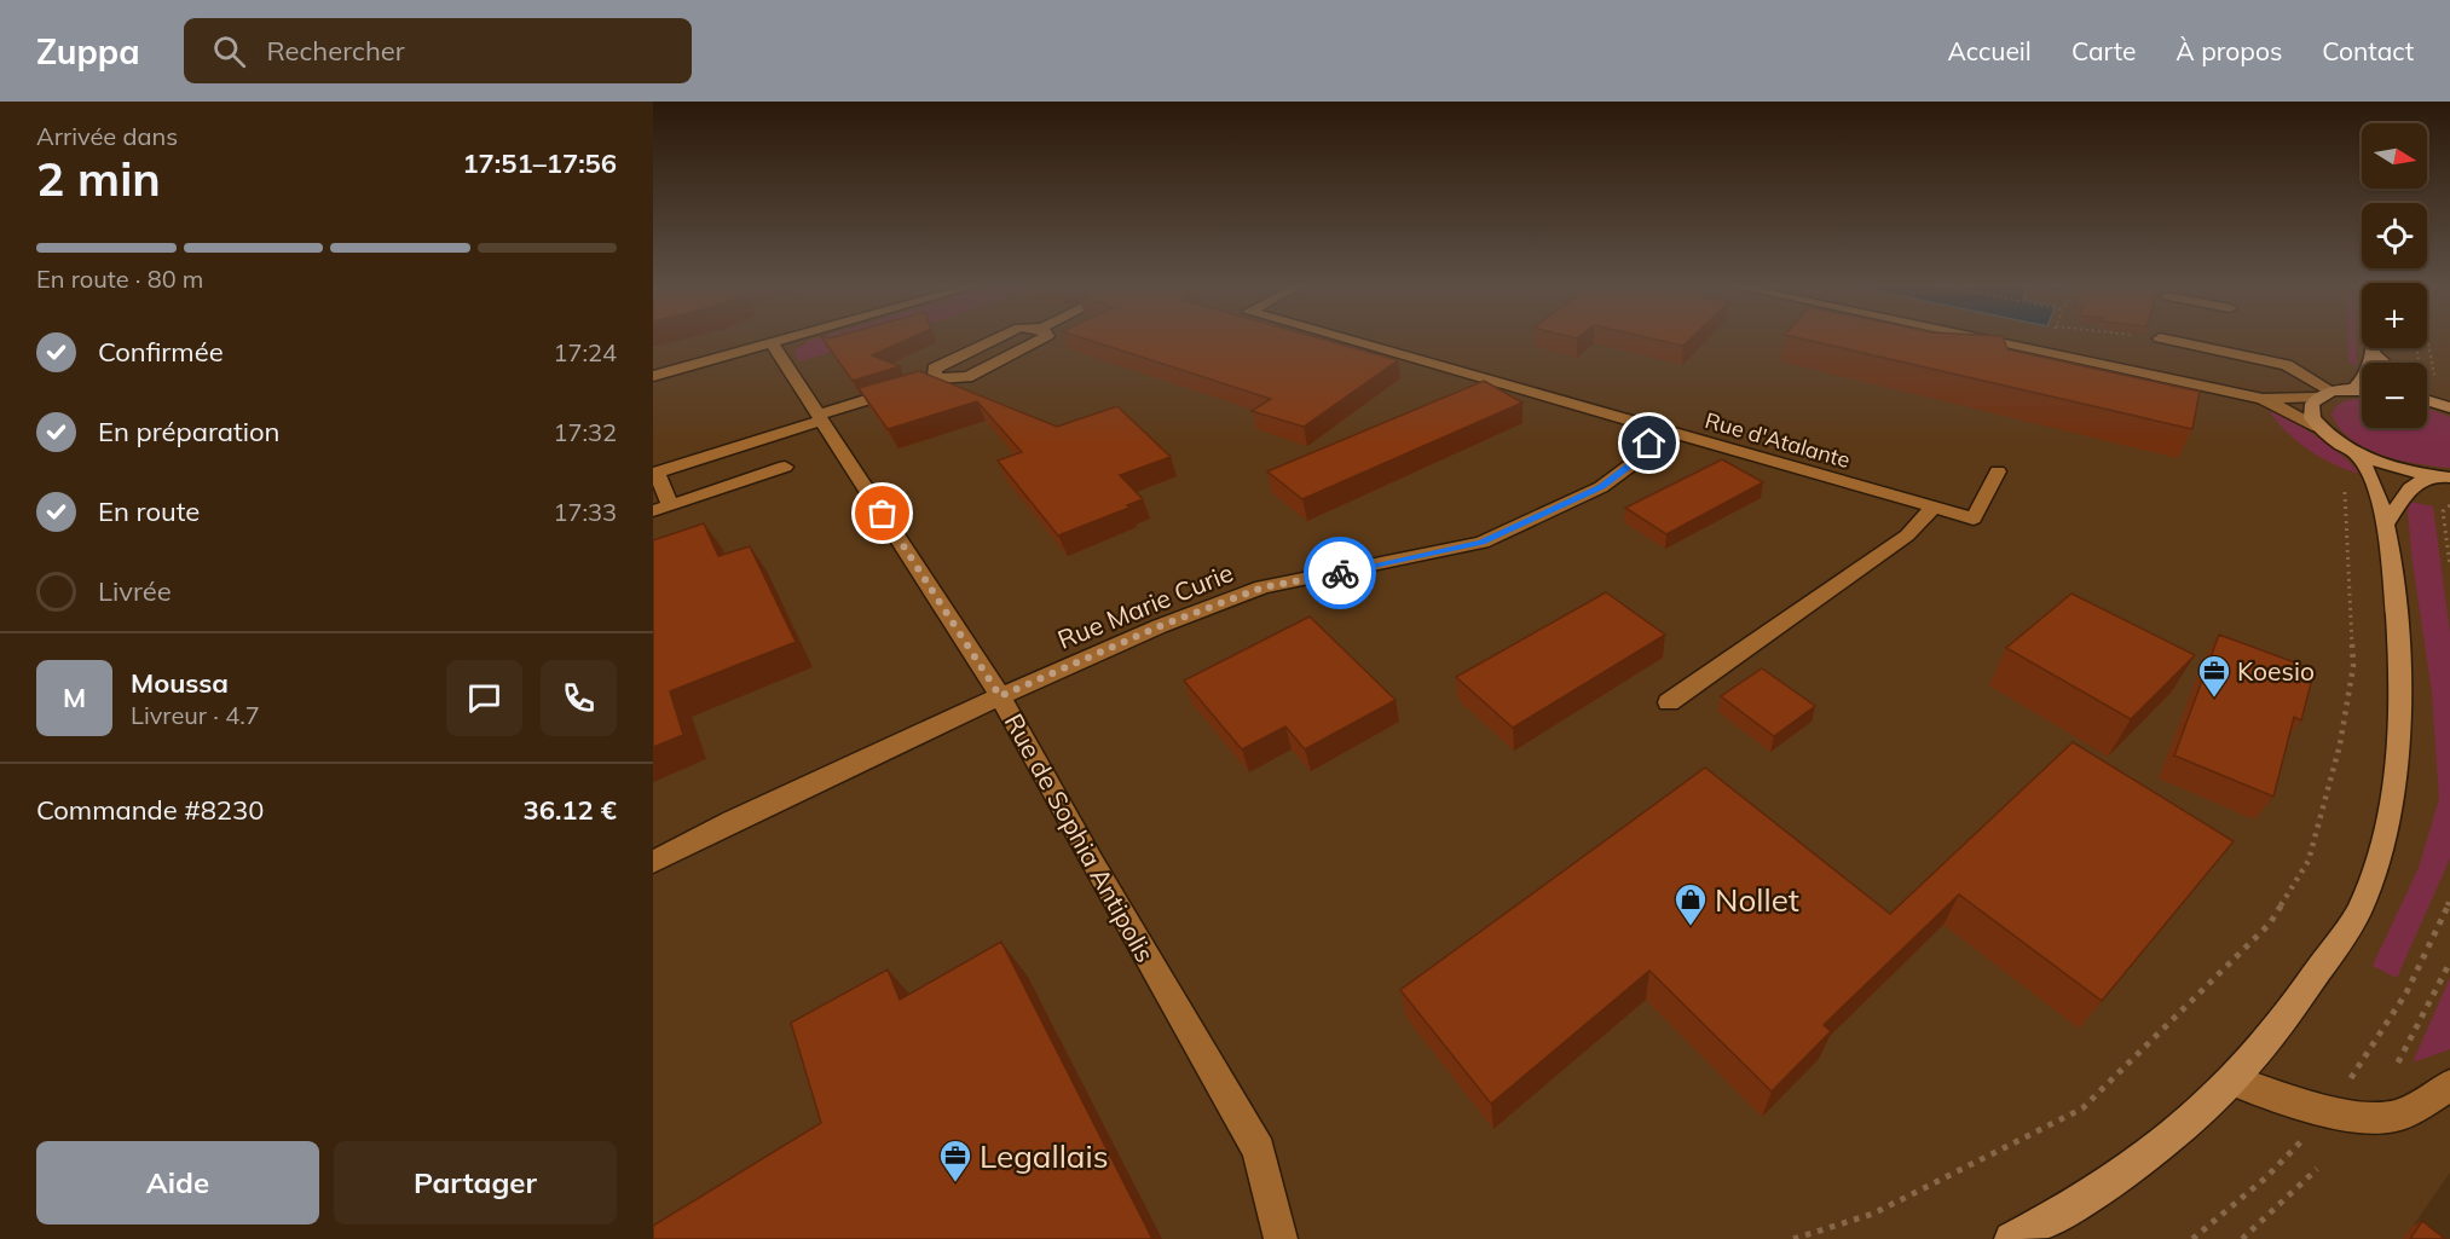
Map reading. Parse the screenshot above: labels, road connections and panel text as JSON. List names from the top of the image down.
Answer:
{
  "streets": {
    "street": ["Rue d'Atalante", "Rue Marie Curie", "Rue de Sophia Antipolis"]
  },
  "crossings": [
    ["Rue d'Atalante", "Rue Marie Curie"],
    ["Rue Marie Curie", "Rue de Sophia Antipolis"]
  ],
  "places": {
    "office": ["Koesio", "Legallais"],
    "shop": ["Nollet"]
  },
  "north": "right",
  "page": {
    "header": "Zuppa",
    "search": "Rechercher",
    "nav": [
      "Accueil",
      "Carte",
      "À propos",
      "Contact"
    ],
    "heading": ["2 min", "Arrivée dans", "17:51–17:56"],
    "panel": [
      "Moussa",
      "Livreur · 4.7",
      "Commande #8230",
      "36.12 €"
    ],
    "map_buttons": ["+", "−"],
    "bar": "En route · 80 m",
    "list": [
      ["Confirmée", "17:24"],
      ["En préparation", "17:32"],
      ["En route", "17:33"],
      "Livrée"
    ],
    "round": "M",
    "buttons": ["Aide", "Partager"]
  }
}
